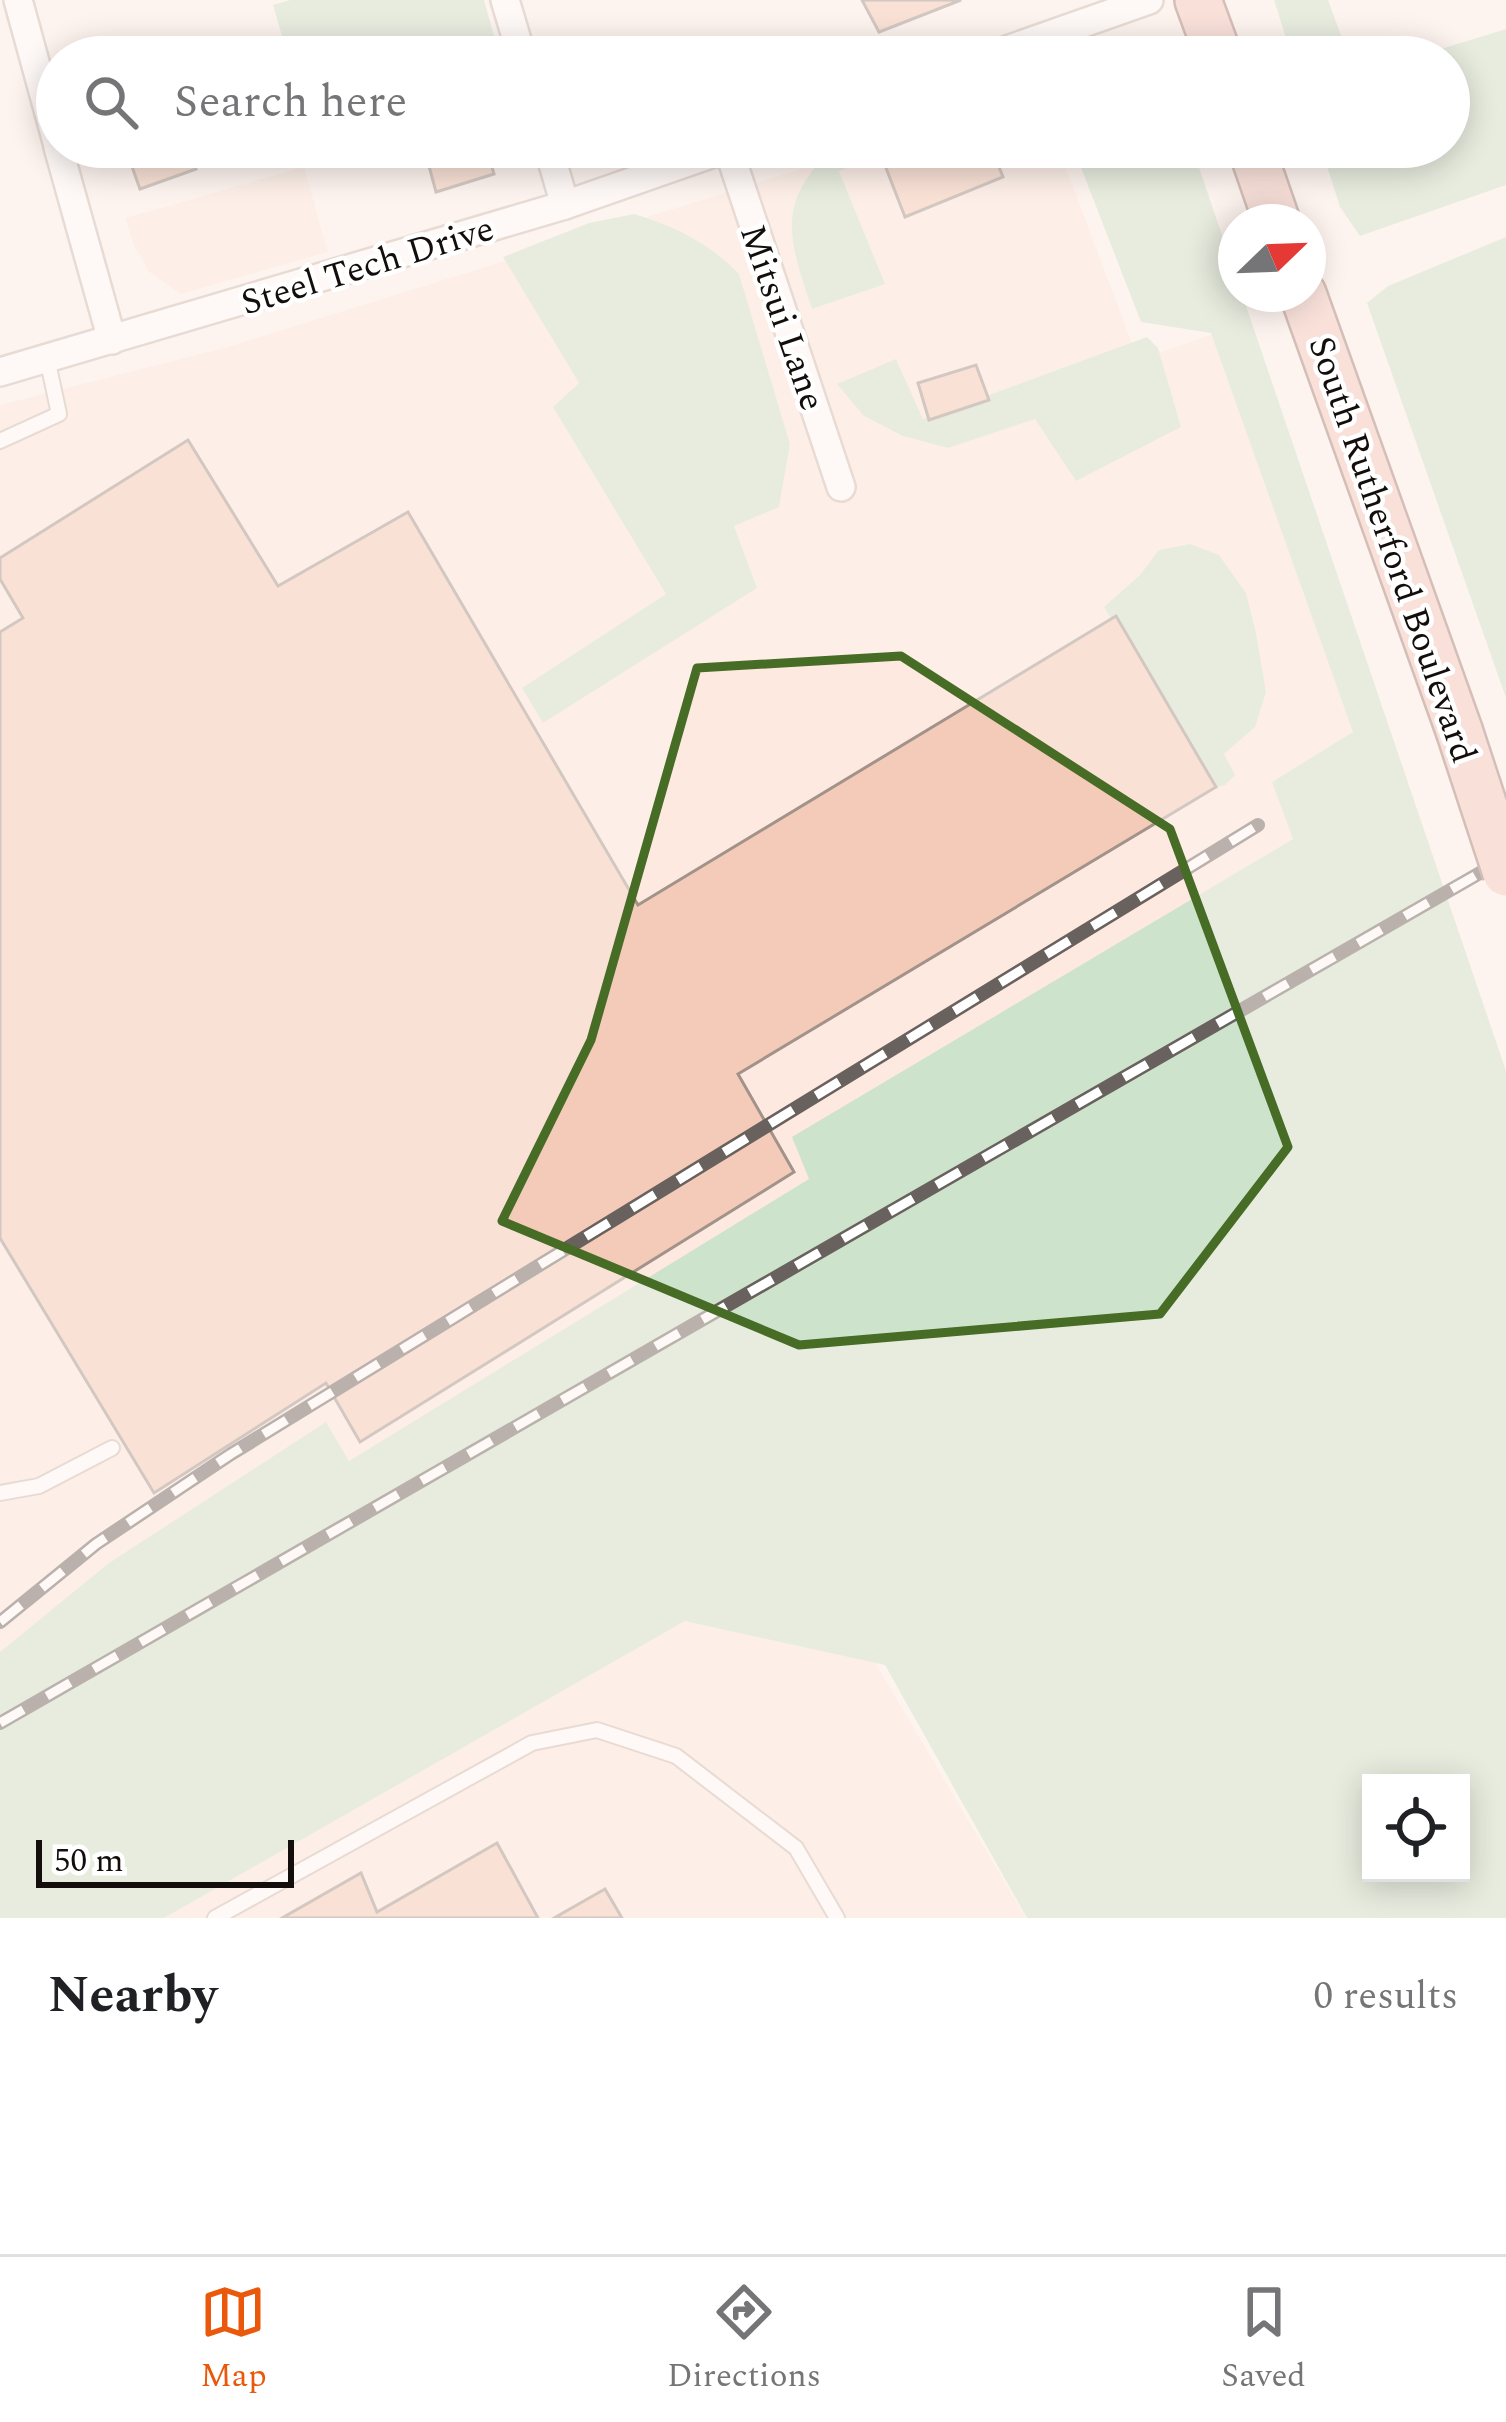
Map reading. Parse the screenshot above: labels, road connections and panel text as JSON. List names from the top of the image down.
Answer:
{
  "streets": {
    "highway": ["South Rutherford Boulevard"],
    "street": ["Steel Tech Drive", "Mitsui Lane"]
  },
  "scale_bar": "50 m",
  "north": "top right",
  "page": {
    "search": "Search here",
    "scale": "50 m",
    "heading": ["Nearby", "0 results"],
    "nav": ["Map", "Directions", "Saved"]
  }
}
